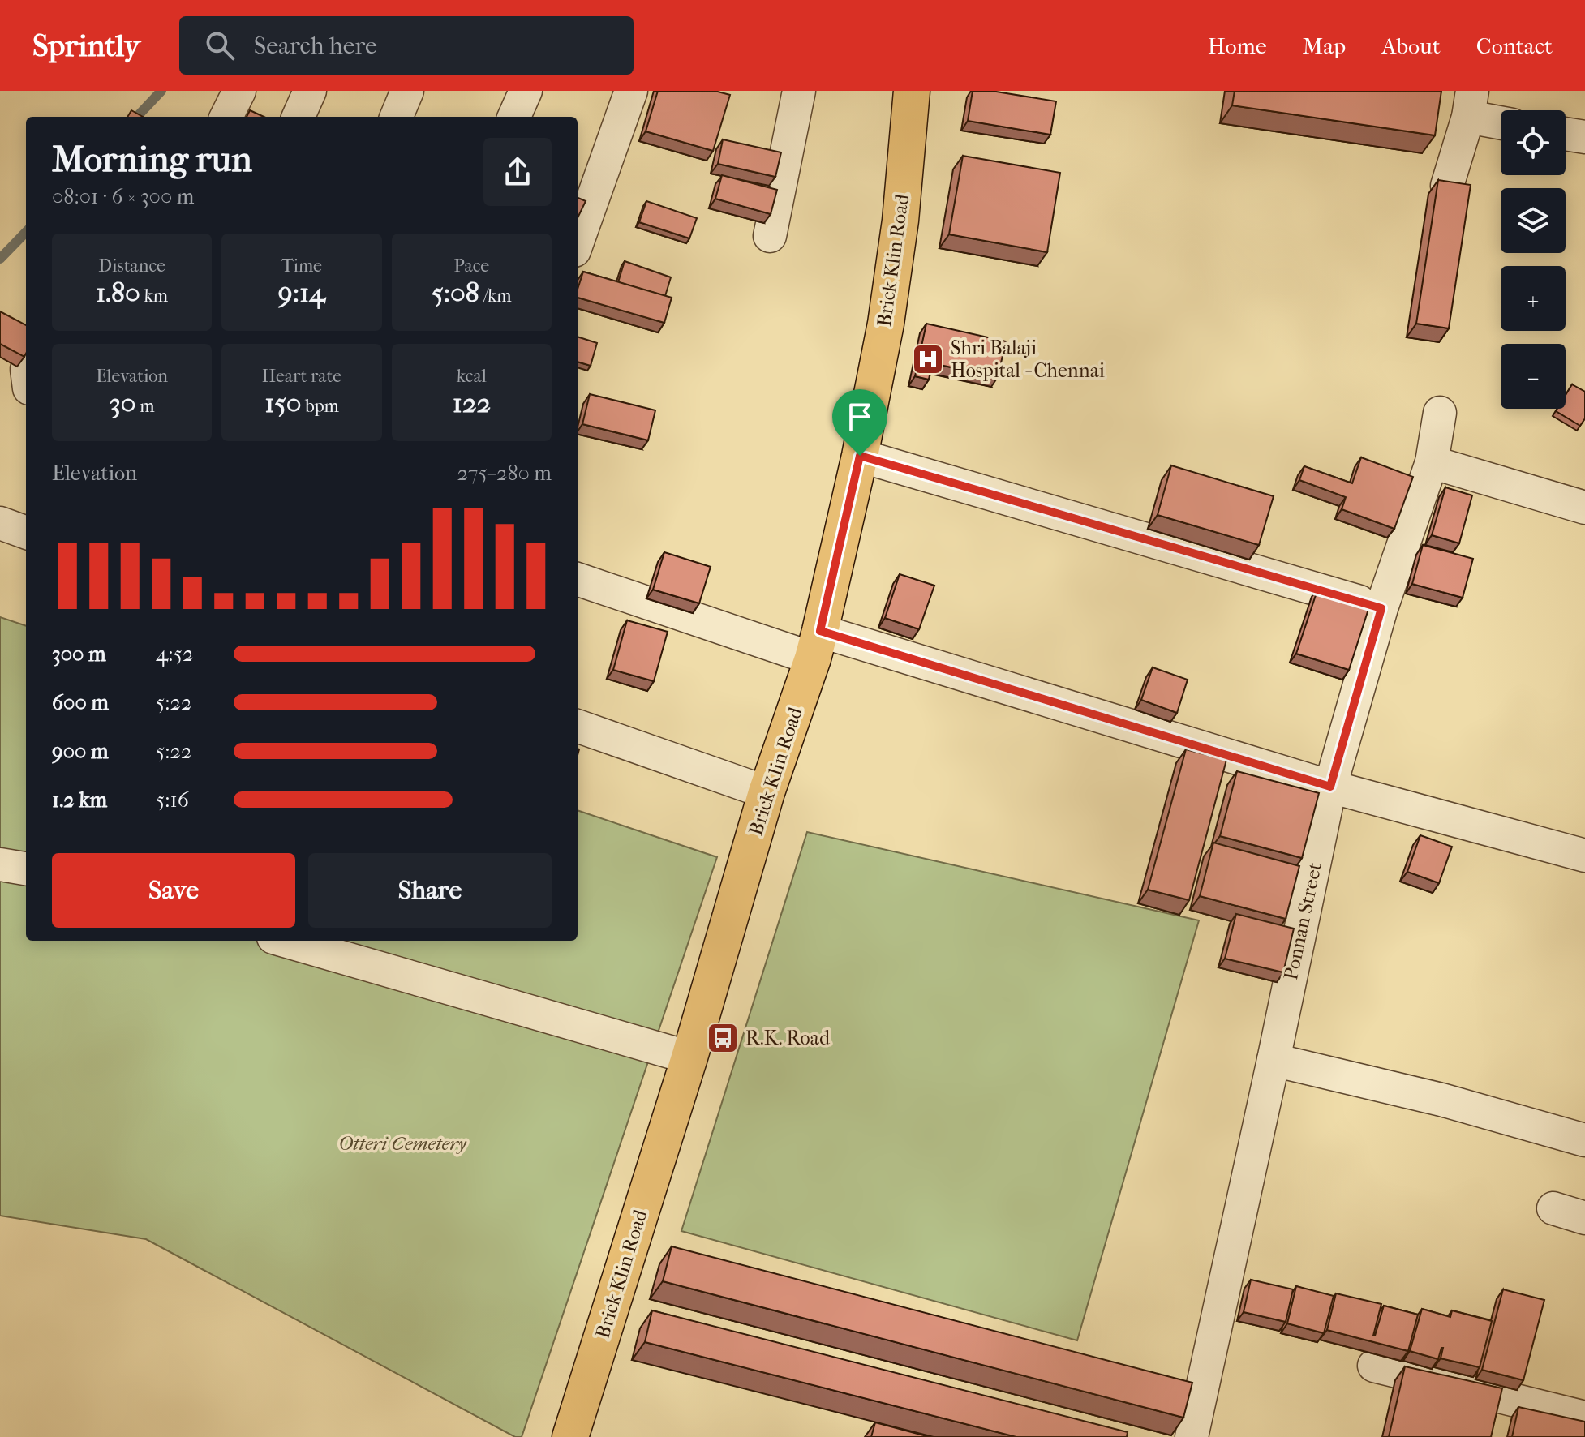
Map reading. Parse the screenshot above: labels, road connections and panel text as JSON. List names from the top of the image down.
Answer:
{
  "streets": {
    "main road": ["Brick Klin Road"],
    "street": ["Ponnan Street"]
  },
  "parks": ["Otteri Cemetery"],
  "places": {
    "hospital": ["Shri Balaji Hospital - Chennai"],
    "bus stop": ["R.K. Road"]
  },
  "page": {
    "header": "Sprintly",
    "search": "Search here",
    "nav": [
      "Home",
      "Map",
      "About",
      "Contact"
    ],
    "map_buttons": ["+", "−"],
    "heading": ["Morning run", "08:01 · 6 × 300 m"],
    "stats": [
      ["Distance", "1.80 km"],
      ["Time", "9:14"],
      ["Pace", "5:08 /km"],
      ["Elevation", "30 m"],
      ["Heart rate", "150 bpm"],
      ["kcal", "122"]
    ],
    "chart": ["Elevation", "275–280 m"],
    "list": [
      {
        "name": "300 m",
        "note": "4:52"
      },
      {
        "name": "600 m",
        "note": "5:22"
      },
      {
        "name": "900 m",
        "note": "5:22"
      },
      {
        "name": "1.2 km",
        "note": "5:16"
      }
    ],
    "buttons": ["Save", "Share"]
  }
}
